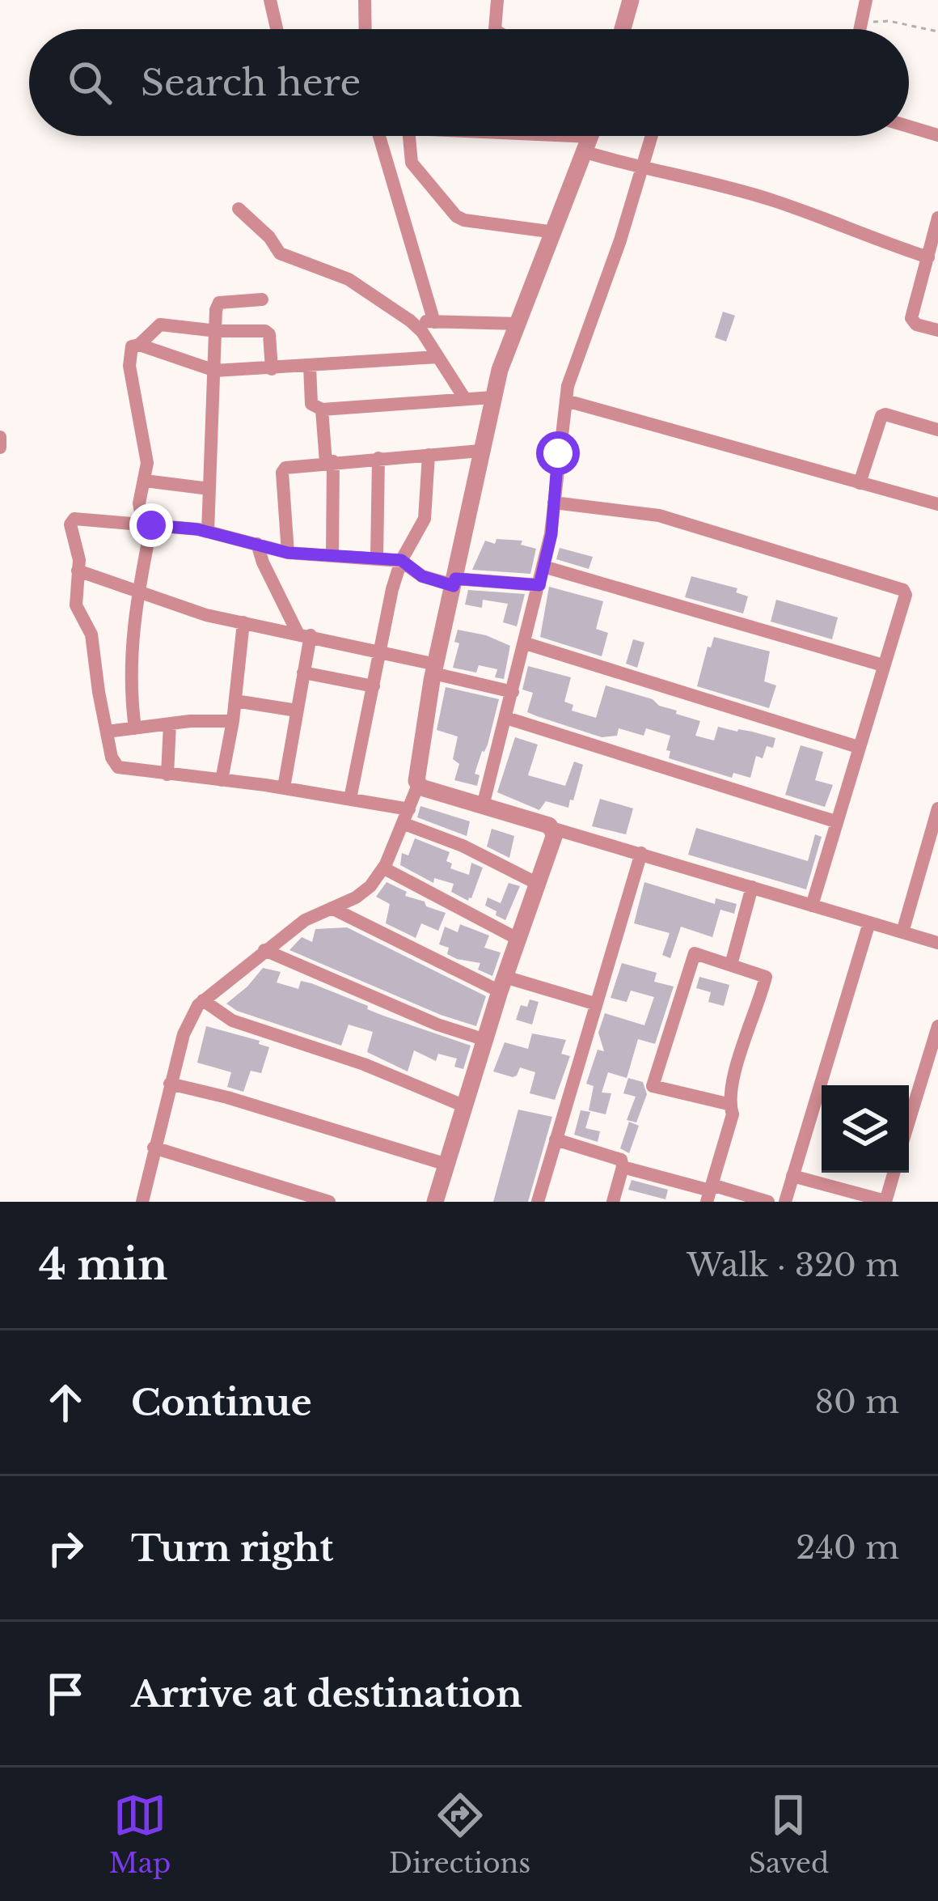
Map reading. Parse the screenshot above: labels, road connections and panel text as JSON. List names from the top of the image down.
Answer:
{
  "page": {
    "search": "Search here",
    "heading": ["4 min", "Walk · 320 m"],
    "list": [
      ["Continue", "80 m"],
      ["Turn right", "240 m"],
      "Arrive at destination"
    ],
    "nav": ["Map", "Directions", "Saved"]
  }
}
